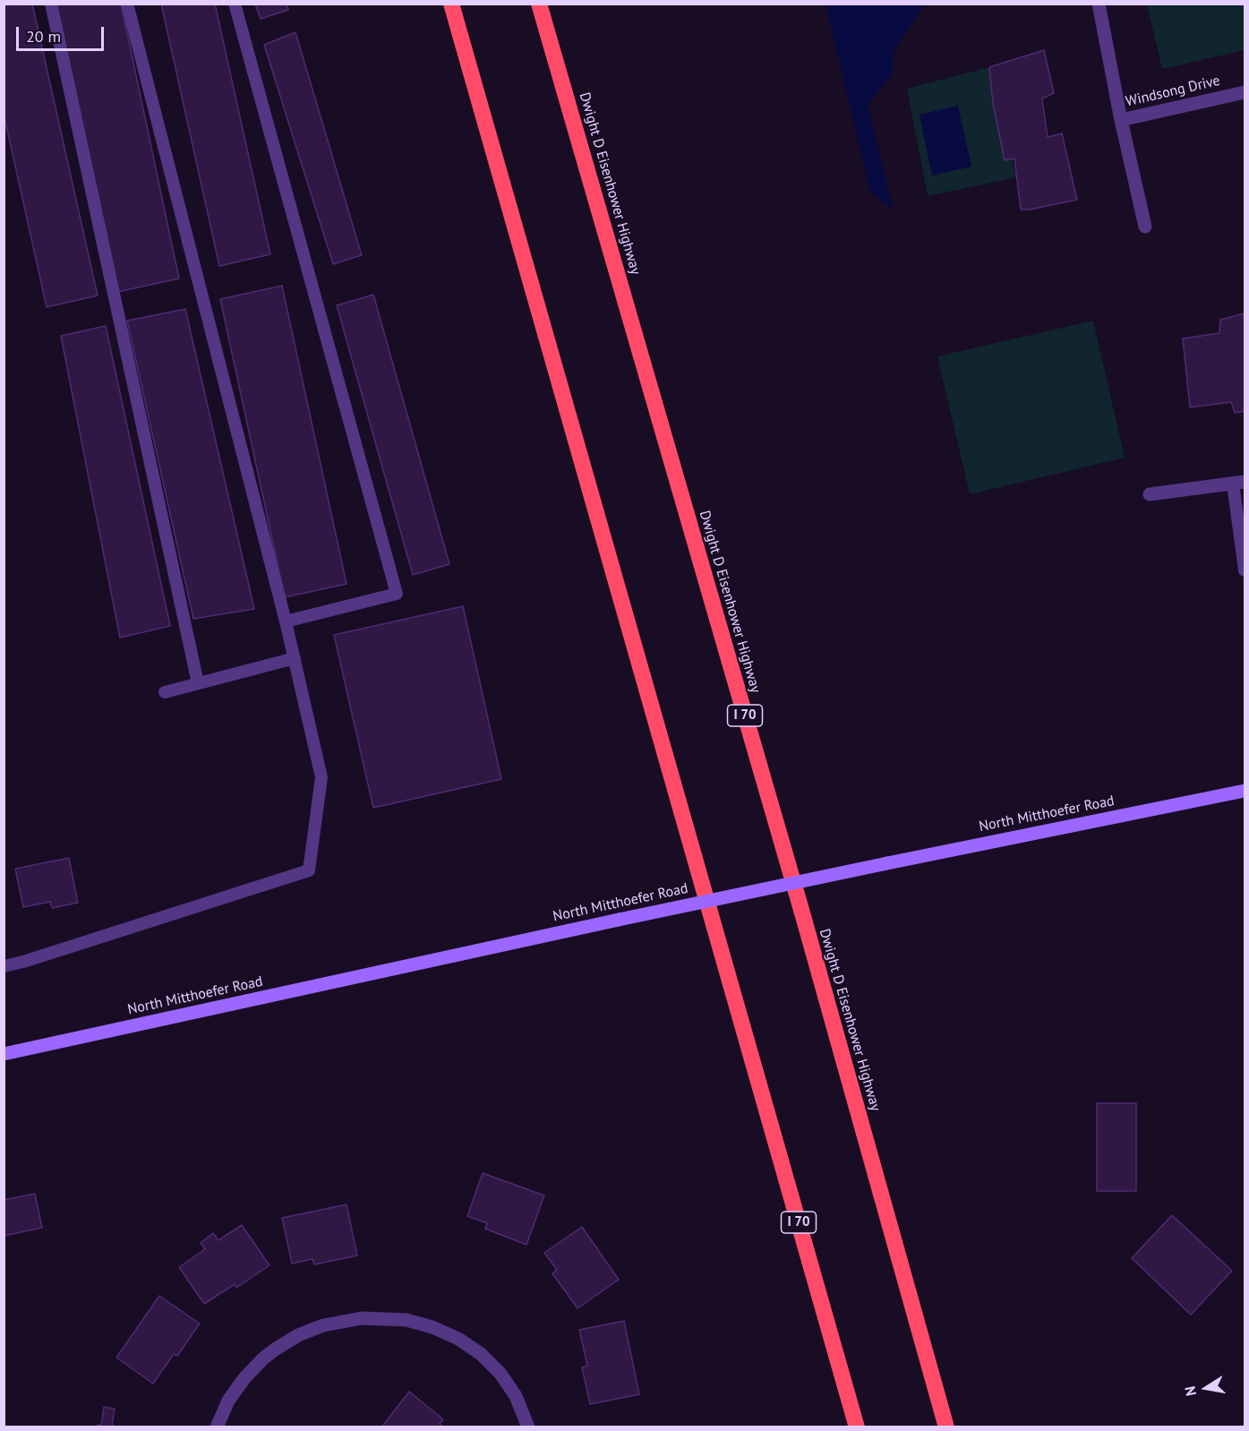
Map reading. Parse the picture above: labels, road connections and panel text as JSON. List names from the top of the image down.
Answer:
{
  "streets": {
    "highway": ["Dwight D Eisenhower Highway", "I 70"],
    "main road": ["North Mitthoefer Road"],
    "street": ["Windsong Drive"]
  },
  "scale_bar": "20 m",
  "north": "left"
}
